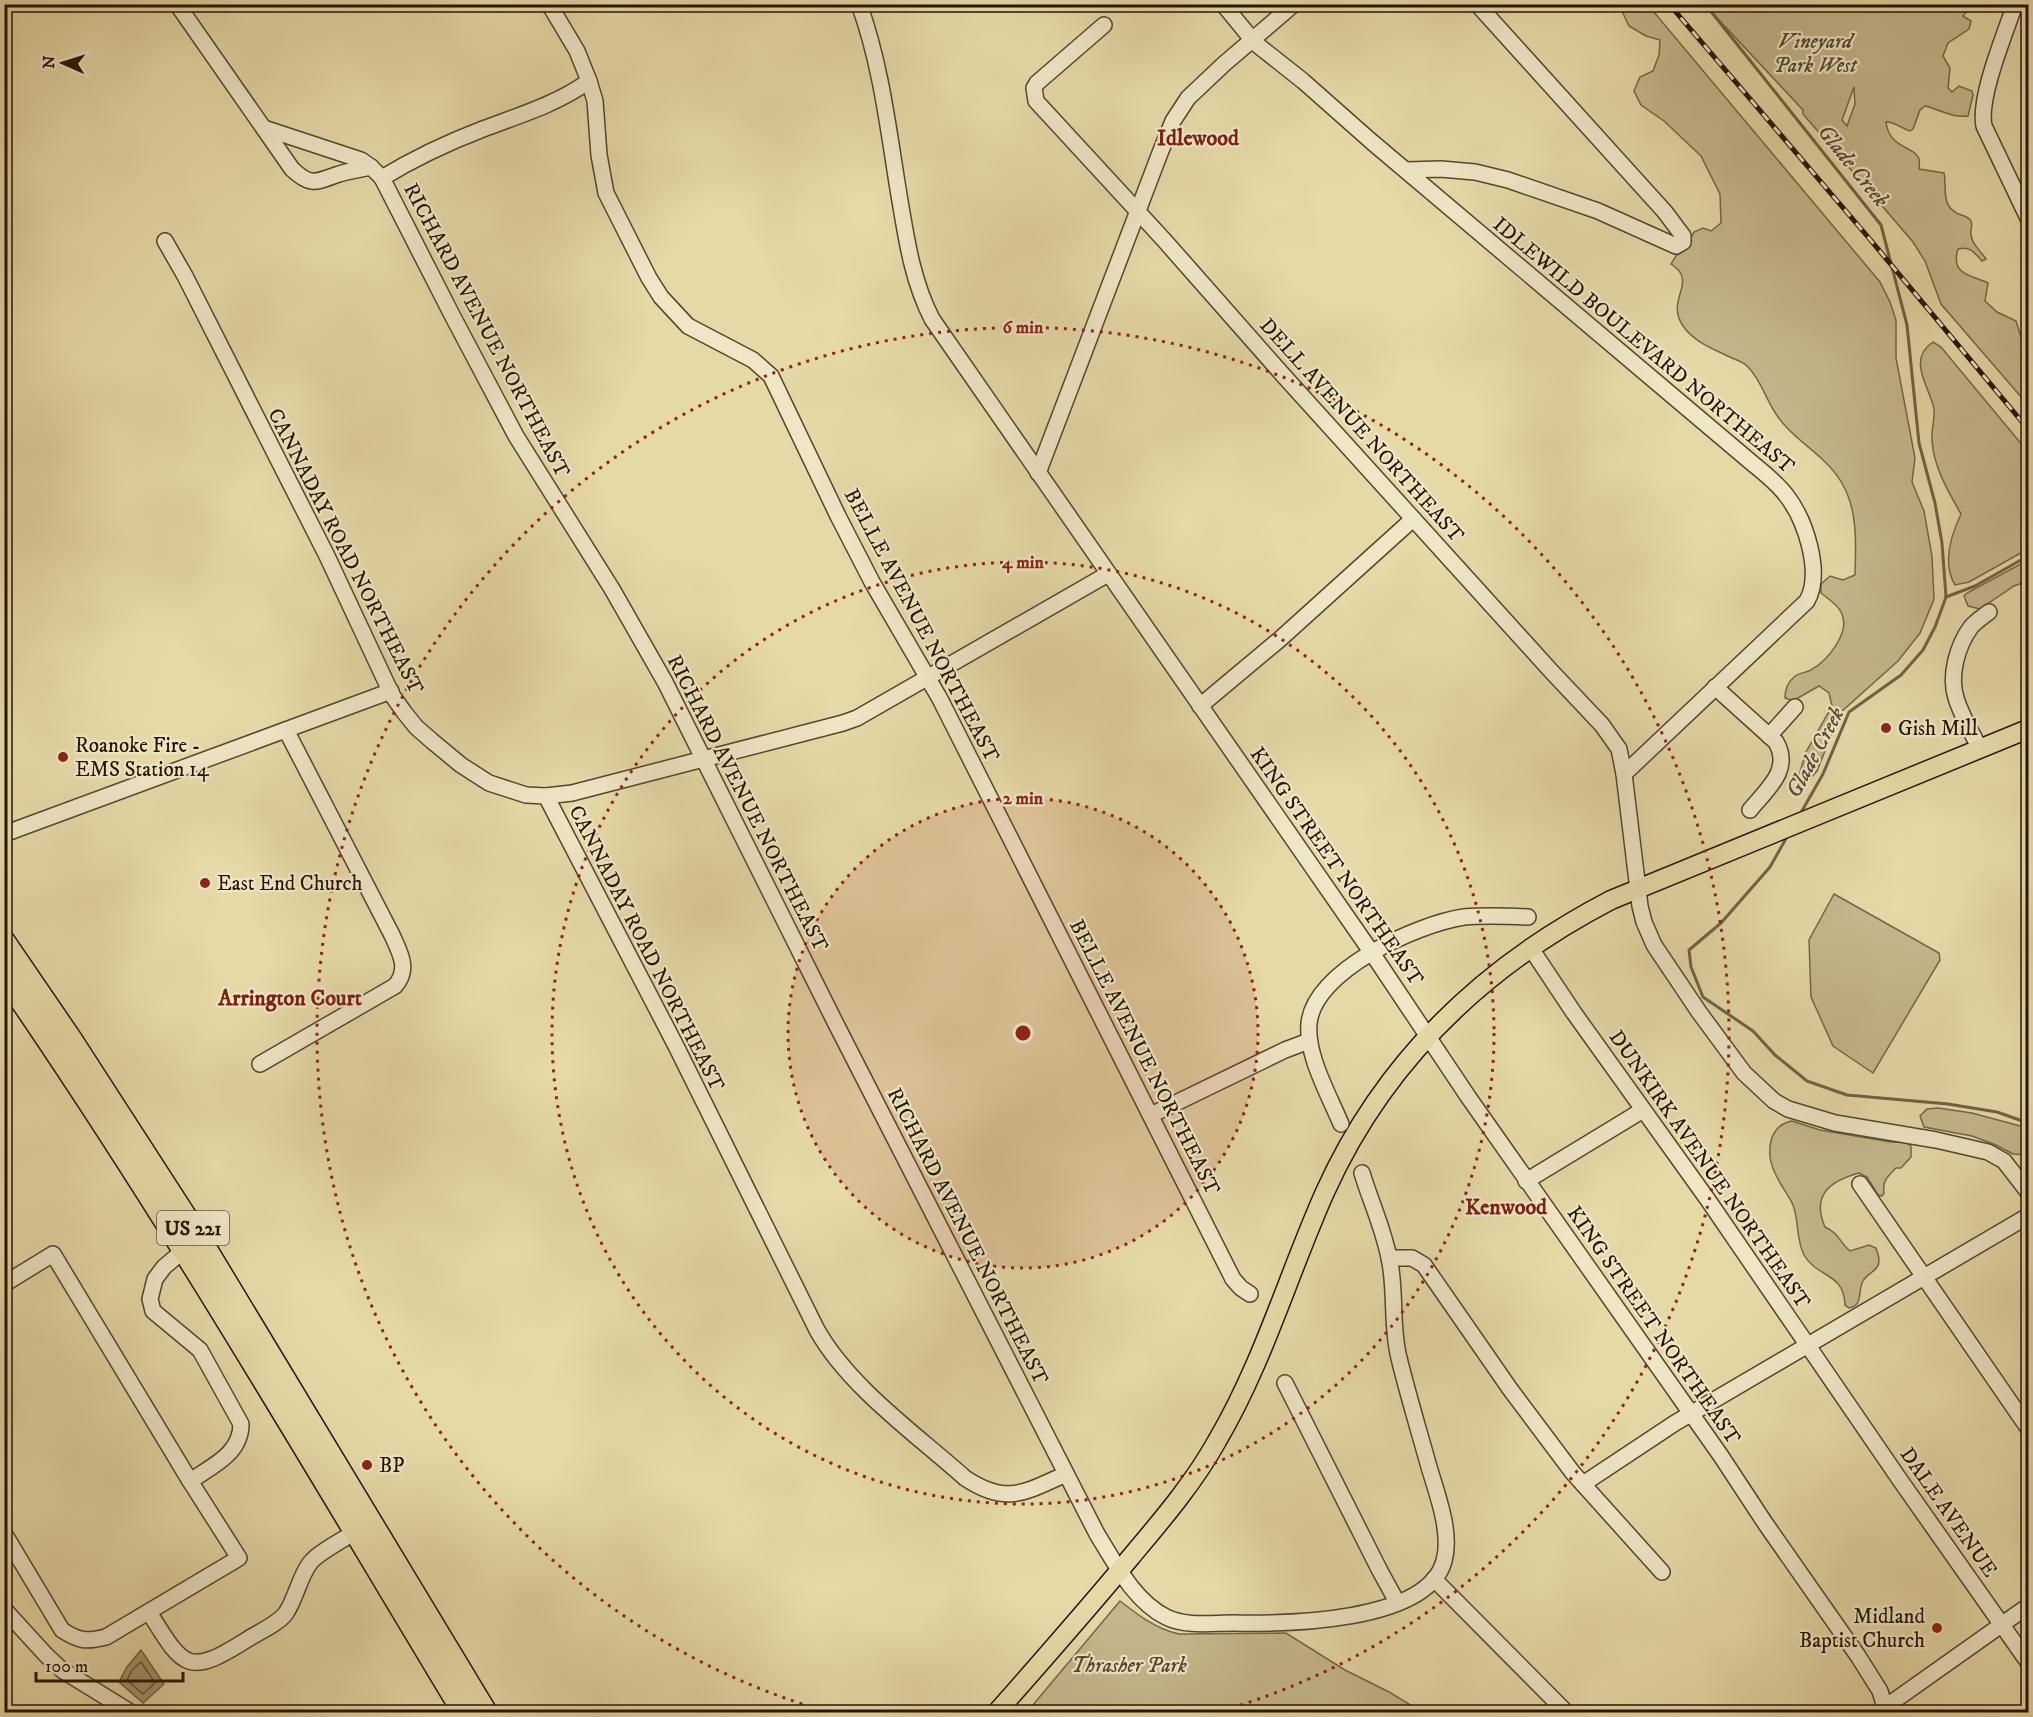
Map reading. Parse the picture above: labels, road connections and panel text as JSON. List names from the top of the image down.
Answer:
{
  "streets": {
    "highway": ["US 221"],
    "street": [
      "RICHARD AVENUE NORTHEAST",
      "IDLEWILD BOULEVARD NORTHEAST",
      "DELL AVENUE NORTHEAST",
      "CANNADAY ROAD NORTHEAST",
      "BELLE AVENUE NORTHEAST",
      "KING STREET NORTHEAST",
      "DUNKIRK AVENUE NORTHEAST",
      "DALE AVENUE"
    ]
  },
  "crossings": [
    ["RICHARD AVENUE NORTHEAST", "CANNADAY ROAD NORTHEAST"],
    ["IDLEWILD BOULEVARD NORTHEAST", "DELL AVENUE NORTHEAST"],
    ["DUNKIRK AVENUE NORTHEAST", "DALE AVENUE"]
  ],
  "districts": ["Idlewood", "Arrington Court", "Kenwood"],
  "water": ["Glade Creek"],
  "parks": ["Vineyard Park West", "Thrasher Park"],
  "places": [
    "Gish Mill",
    "Roanoke Fire - EMS Station 14",
    "East End Church",
    "BP",
    "Midland Baptist Church"
  ],
  "scale_bar": "100 m",
  "north": "left",
  "rings": ["6 min", "4 min", "2 min"]
}
